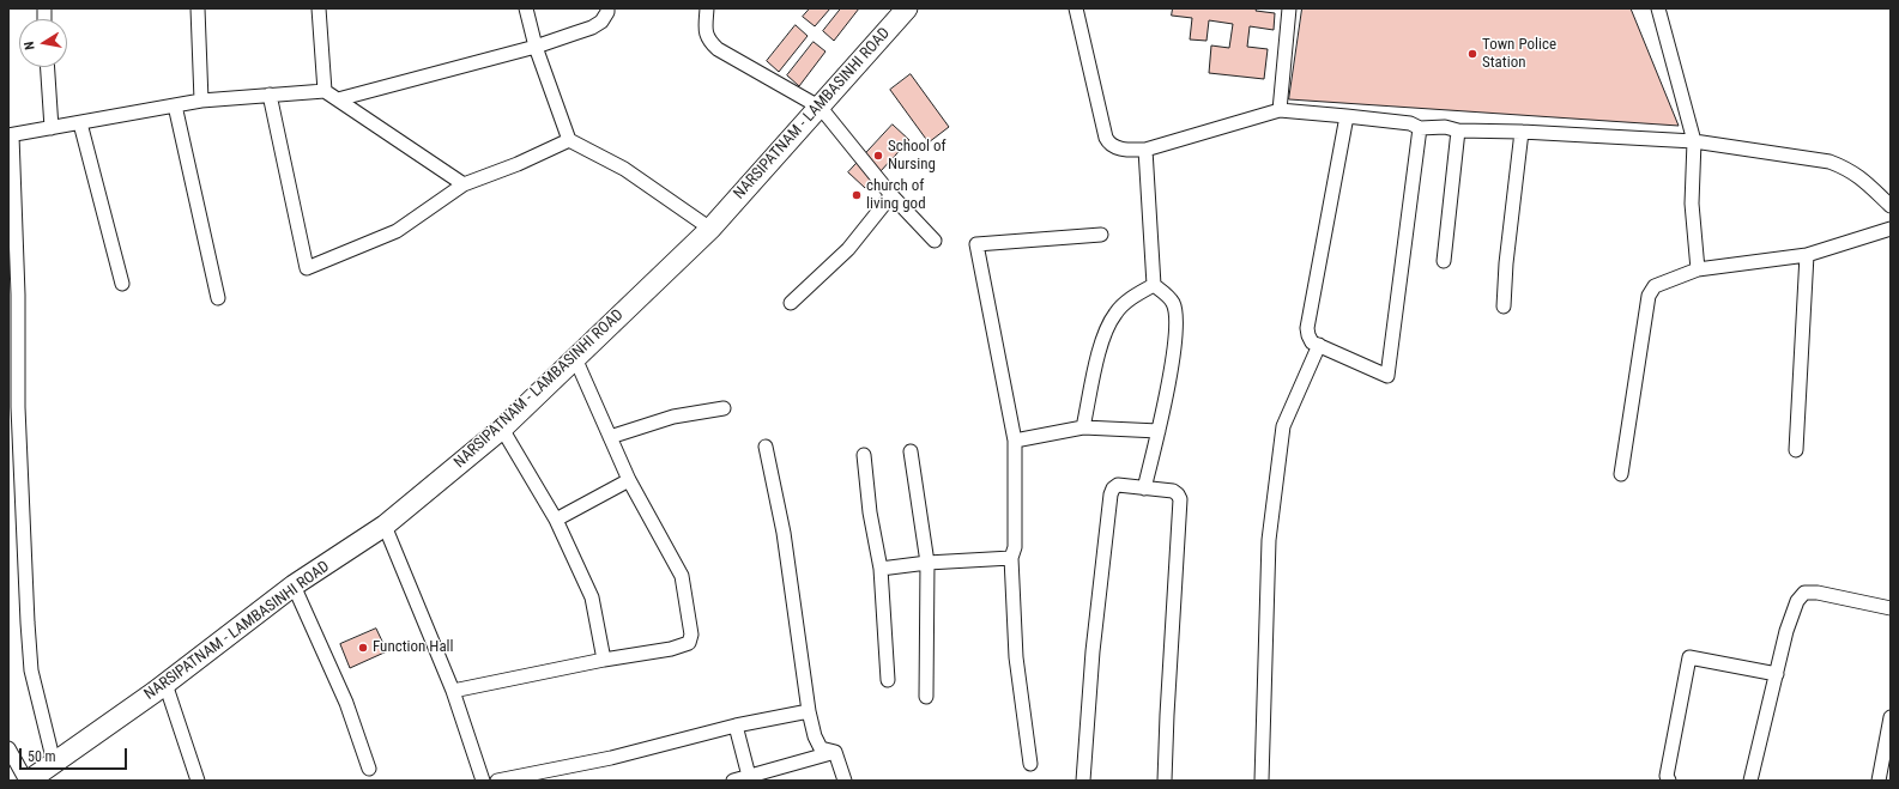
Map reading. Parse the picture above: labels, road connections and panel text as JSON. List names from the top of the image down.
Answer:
{
  "streets": {
    "main road": ["NARSIPATNAM - LAMBASINHI ROAD"]
  },
  "places": [
    "Town Police Station",
    "School of Nursing",
    "church of living god",
    "Function Hall"
  ],
  "scale_bar": "50 m",
  "north": "left"
}
